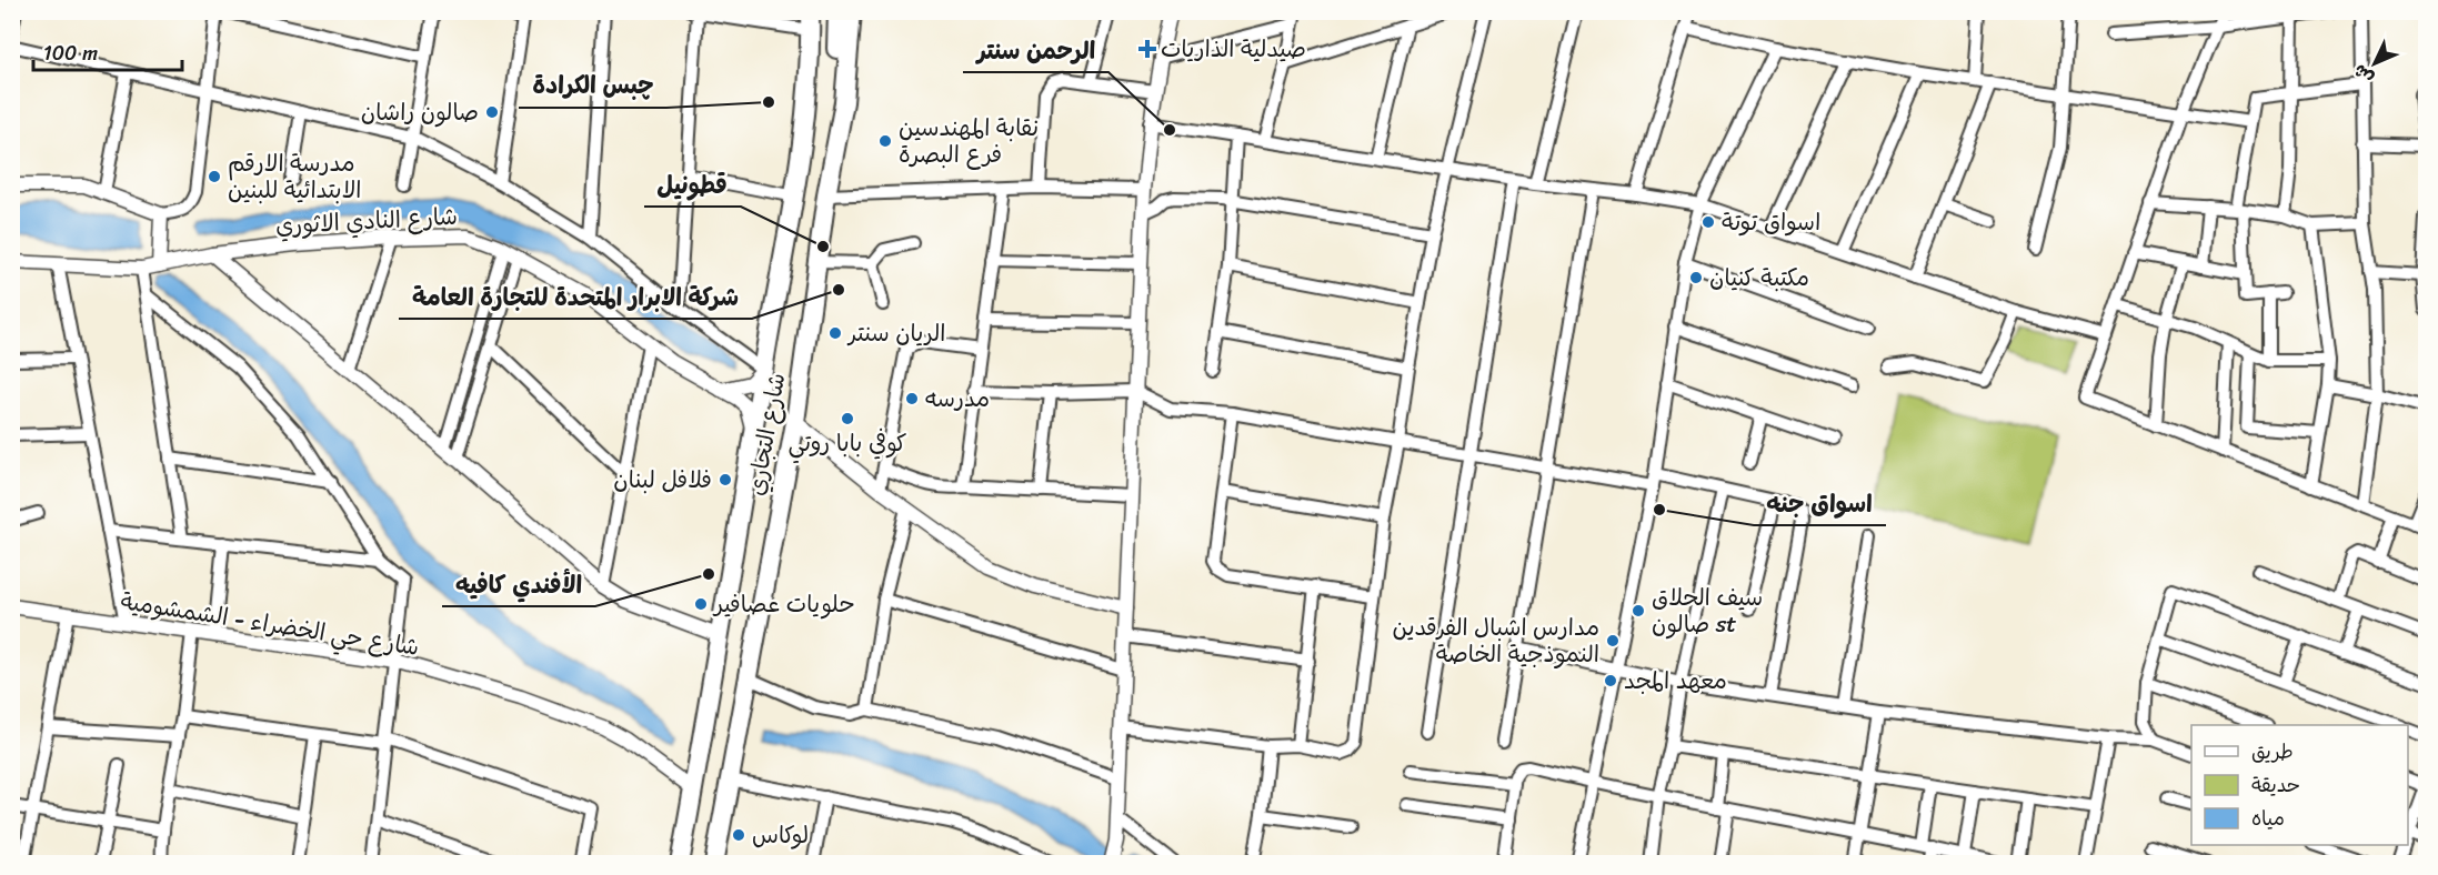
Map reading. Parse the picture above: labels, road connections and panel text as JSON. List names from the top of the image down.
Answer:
{
  "streets": {
    "main road": ["شارع التجاري"],
    "street": ["شارع النادي الاثوري", "شارع حي الخضراء - الشمشومية"]
  },
  "crossings": [
    ["شارع النادي الاثوري", "شارع التجاري"],
    ["شارع التجاري", "شارع حي الخضراء - الشمشومية"]
  ],
  "places": {
    "health": ["صيدلية الذاريات"],
    "other": [
      "چبس الكرادة",
      "صالون راشان",
      "الرحمن سنتر",
      "نقابة المهندسين فرع البصرة",
      "مدرسة الارقم الابتدائية للبنين",
      "اسواق توتة",
      "قطونيل",
      "مكتبة كنيان",
      "شركة الابرار المتحدة للتجارة العامة",
      "الريان سنتر",
      "مدرسه",
      "كوفي بابا روتي",
      "فلافل لبنان",
      "اسواق جنه",
      "الأفندي كافيه",
      "حلويات عصافير",
      "سيف الحلاق صالون st",
      "مدارس اشبال الفرقدين النموذجية الخاصة",
      "معهد المجد",
      "لوكاس"
    ]
  },
  "legend": ["طريق", "حديقة", "مياه"],
  "scale_bar": "100 m",
  "north": "bottom left"
}
